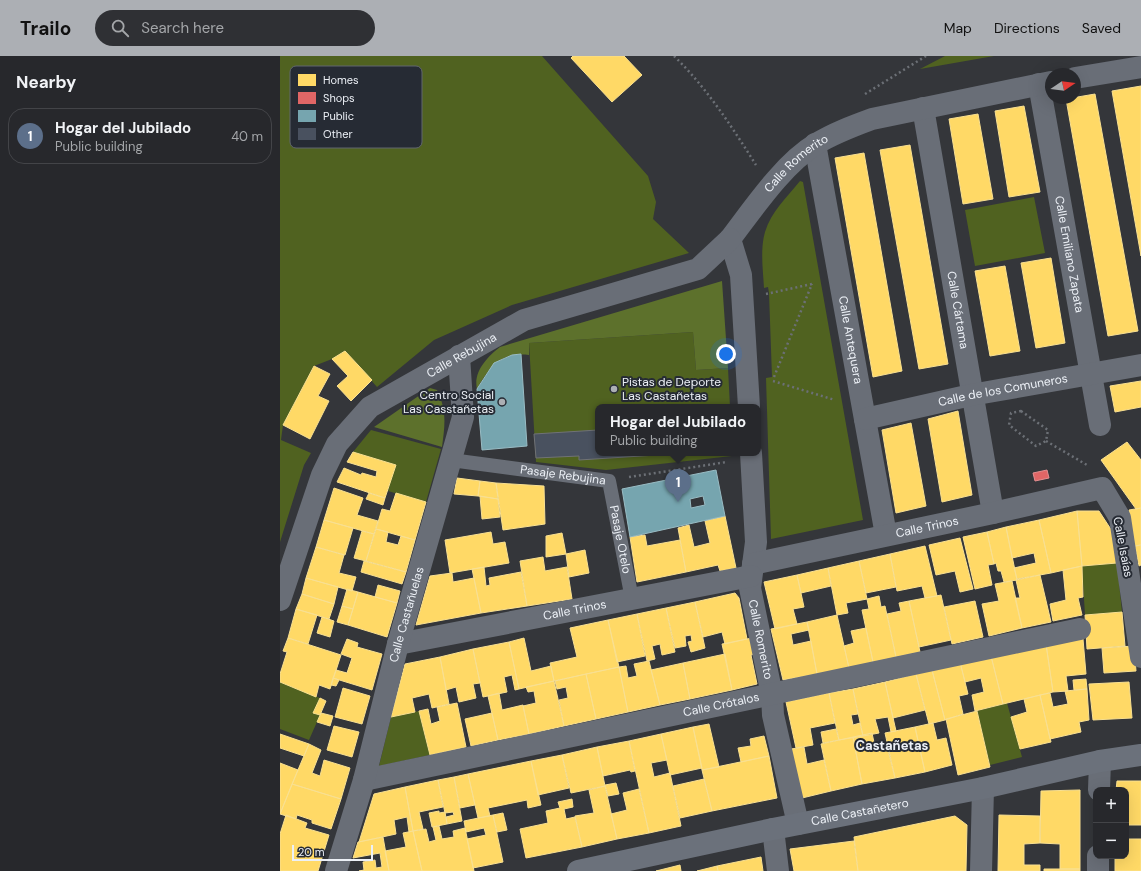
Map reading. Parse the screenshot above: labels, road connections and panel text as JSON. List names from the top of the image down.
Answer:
{
  "streets": {
    "street": [
      "Calle Romerito",
      "Calle Emiliano Zapata",
      "Calle Cártama",
      "Calle Antequera",
      "Calle Rebujina",
      "Calle de los Comuneros",
      "Calle Trinos",
      "Calle Isaías",
      "Calle Castañuelas",
      "Calle Crótalos",
      "Calle Castañetero"
    ],
    "lane": ["Pasaje Rebujina", "Pasaje Otelo"]
  },
  "crossings": [
    ["Calle Romerito", "Calle Cártama"],
    ["Calle Romerito", "Calle Antequera"],
    ["Calle Romerito", "Calle Rebujina"],
    ["Calle Romerito", "Calle Trinos"],
    ["Calle Romerito", "Calle Crótalos"],
    ["Calle Romerito", "Calle Castañetero"],
    ["Calle Emiliano Zapata", "Calle de los Comuneros"],
    ["Calle Cártama", "Calle de los Comuneros"],
    ["Calle Cártama", "Calle Trinos"],
    ["Calle Antequera", "Calle de los Comuneros"],
    ["Calle Antequera", "Calle Trinos"],
    ["Calle Rebujina", "Calle Castañuelas"],
    ["Pasaje Rebujina", "Pasaje Otelo"],
    ["Pasaje Rebujina", "Calle Castañuelas"],
    ["Calle Trinos", "Pasaje Otelo"],
    ["Calle Trinos", "Calle Isaías"],
    ["Calle Trinos", "Calle Castañuelas"],
    ["Calle Castañuelas", "Calle Crótalos"]
  ],
  "districts": ["Castañetas"],
  "places": ["Pistas de Deporte Las Castañetas", "Centro Social Las Casstañetas"],
  "legend": [
    "Homes",
    "Shops",
    "Public",
    "Other"
  ],
  "scale_bar": "20 m",
  "north": "right",
  "page": {
    "header": "Trailo",
    "search": "Search here",
    "nav": ["Map", "Directions", "Saved"],
    "heading": "Nearby",
    "list": [
      {
        "mark": "1",
        "name": "Hogar del Jubilado",
        "note": "Public building",
        "value": "40 m"
      }
    ],
    "popup": ["Hogar del Jubilado", "Public building"],
    "pins": "1",
    "map_buttons": ["+", "−"],
    "scale": "20 m"
  }
}
